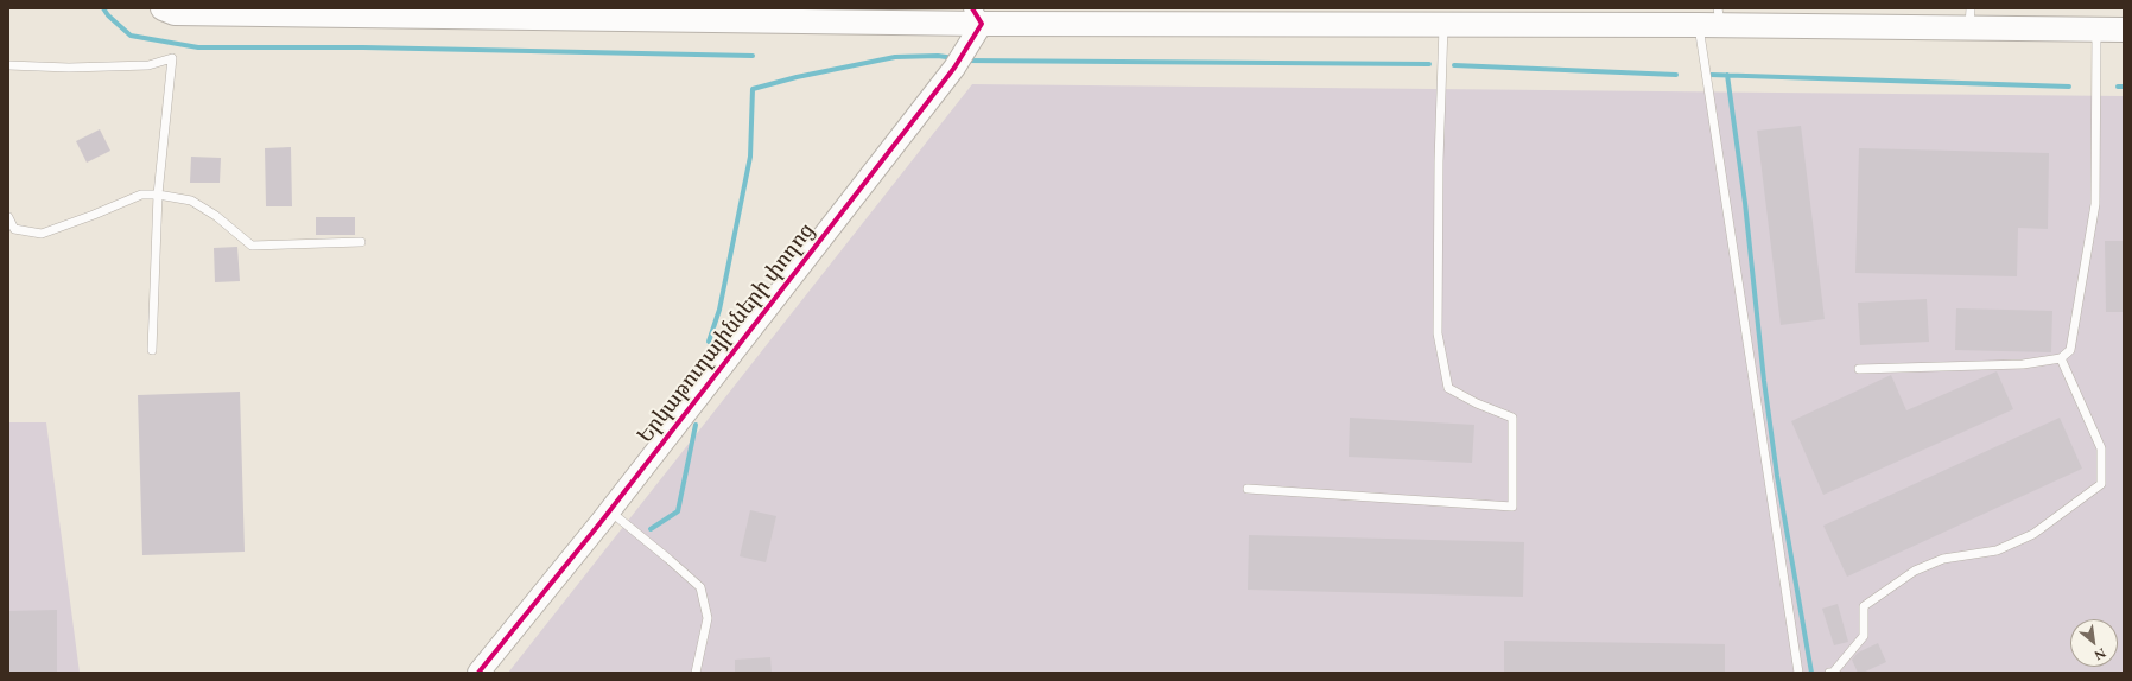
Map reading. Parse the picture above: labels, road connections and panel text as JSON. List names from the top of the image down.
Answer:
{
  "streets": {
    "street": ["Երկաթուղայինների փողոց"]
  },
  "north": "bottom right"
}
